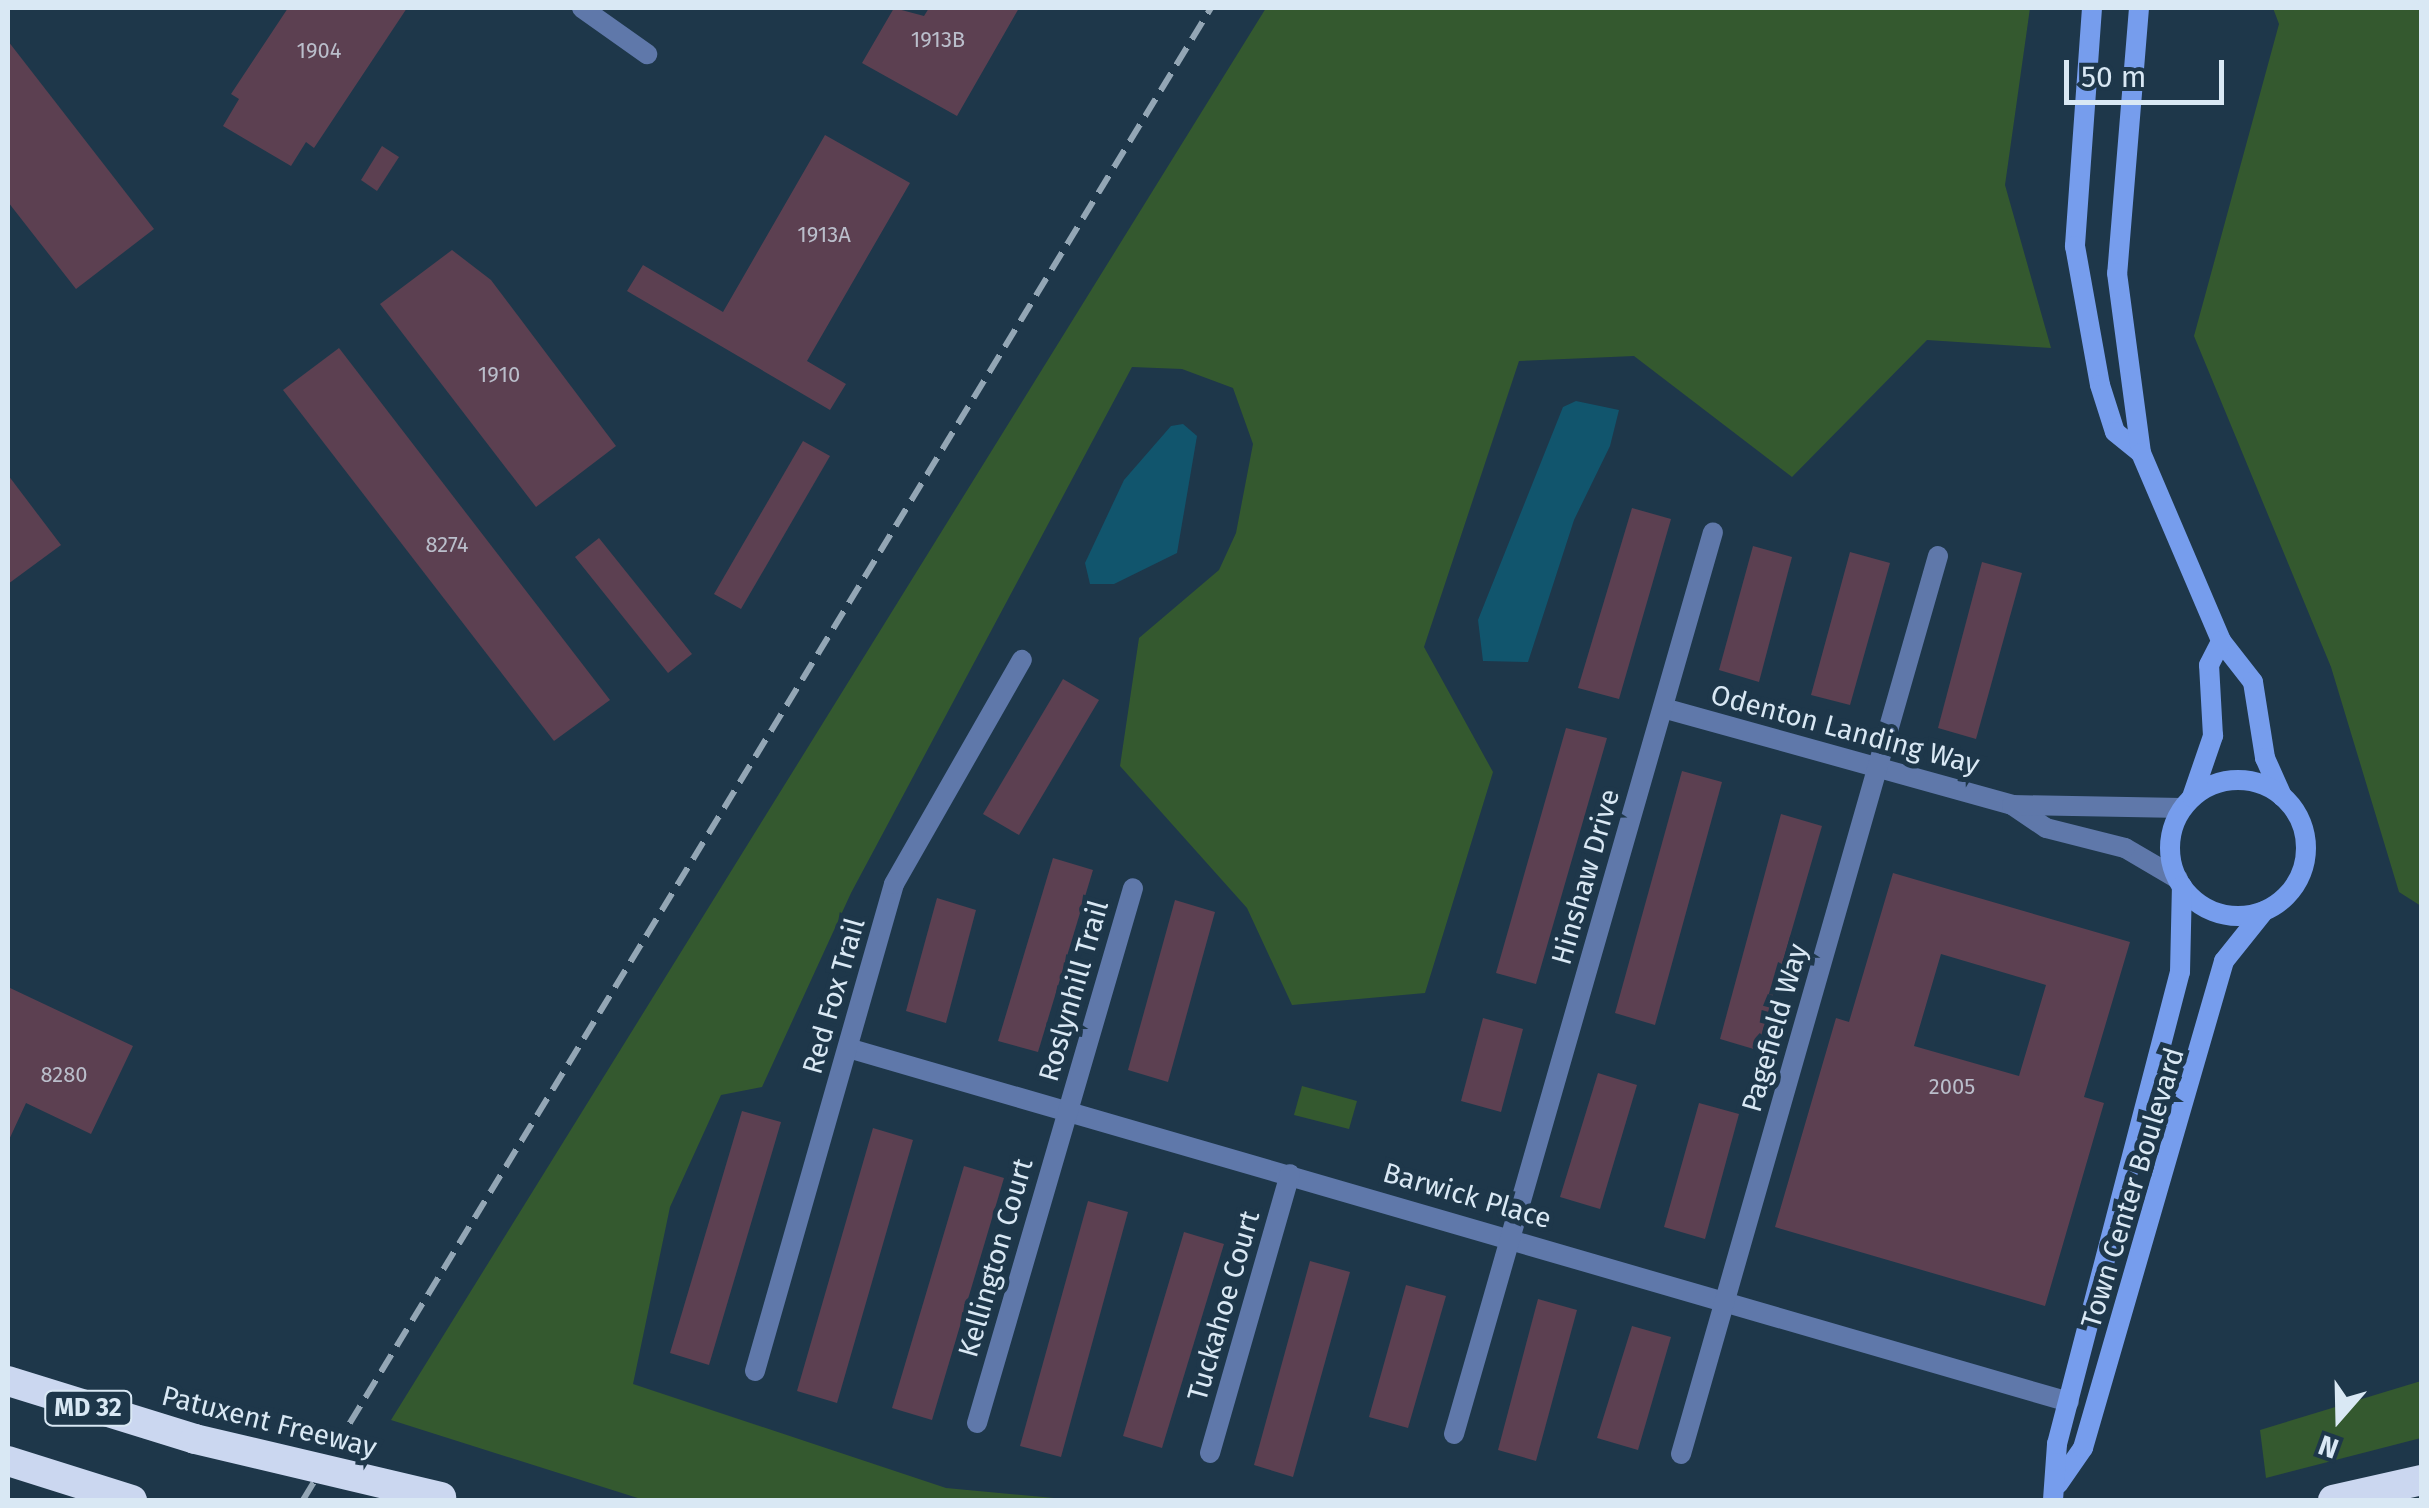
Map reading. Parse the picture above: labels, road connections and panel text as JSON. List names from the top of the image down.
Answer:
{
  "streets": {
    "highway": ["MD 32", "Patuxent Freeway"],
    "street": [
      "Odenton Landing Way",
      "Hinshaw Drive",
      "Roslynhill Trail",
      "Red Fox Trail",
      "Pagefield Way",
      "Town Center Boulevard",
      "Barwick Place",
      "Kellington Court",
      "Tuckahoe Court"
    ]
  },
  "crossings": [
    ["Odenton Landing Way", "Hinshaw Drive"],
    ["Odenton Landing Way", "Pagefield Way"],
    ["Odenton Landing Way", "Town Center Boulevard"],
    ["Hinshaw Drive", "Barwick Place"],
    ["Roslynhill Trail", "Barwick Place"],
    ["Roslynhill Trail", "Kellington Court"],
    ["Red Fox Trail", "Barwick Place"],
    ["Pagefield Way", "Barwick Place"],
    ["Town Center Boulevard", "Barwick Place"],
    ["Barwick Place", "Kellington Court"],
    ["Barwick Place", "Tuckahoe Court"]
  ],
  "house_numbers": [
    "1913B",
    "1904",
    "1913A",
    "1910",
    "8274",
    "8280",
    "2005"
  ],
  "scale_bar": "50 m",
  "north": "bottom"
}
